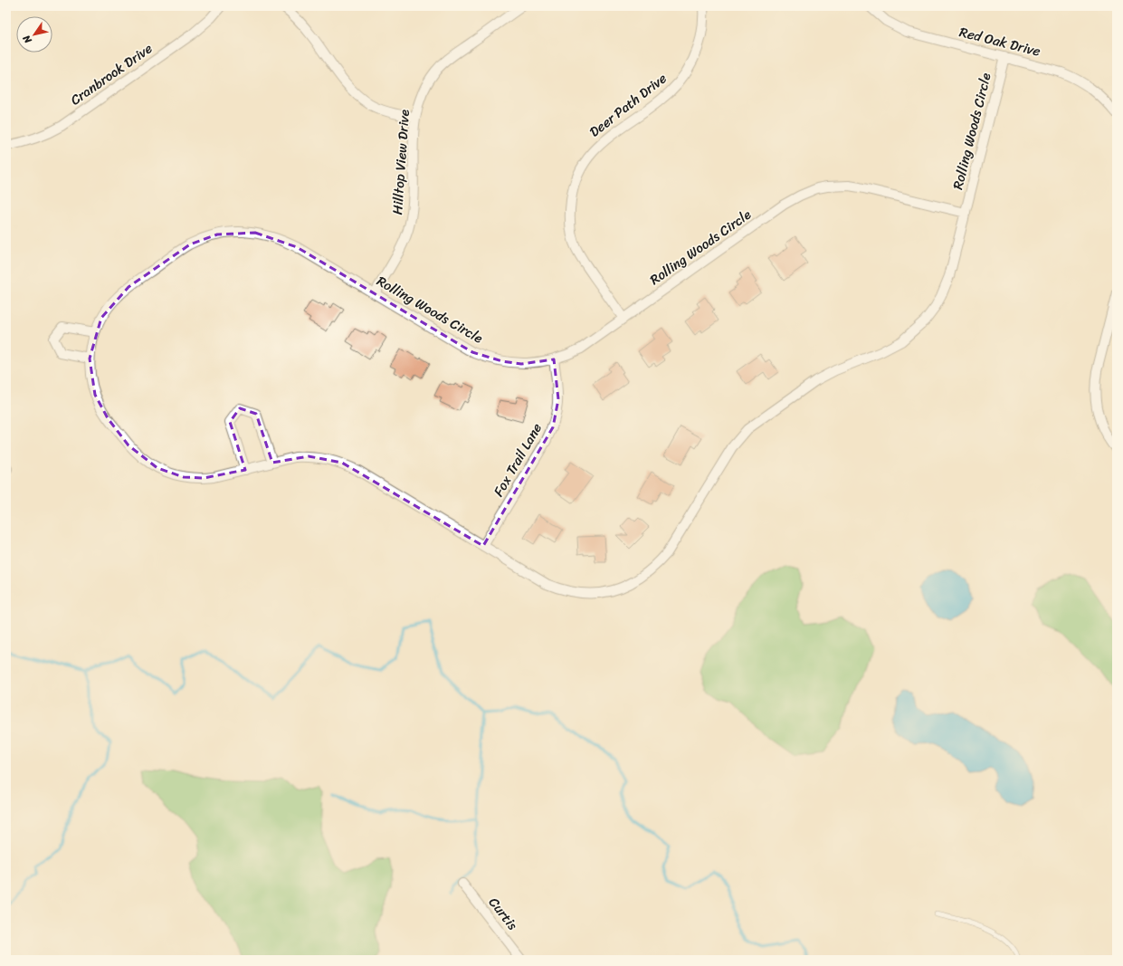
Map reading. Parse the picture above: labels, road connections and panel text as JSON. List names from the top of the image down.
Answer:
{
  "streets": {
    "street": [
      "Red Oak Drive",
      "Cranbrook Drive",
      "Deer Path Drive",
      "Rolling Woods Circle",
      "Hilltop View Drive",
      "Fox Trail Lane",
      "Curtis"
    ]
  },
  "crossings": [
    ["Red Oak Drive", "Rolling Woods Circle"],
    ["Deer Path Drive", "Rolling Woods Circle"],
    ["Rolling Woods Circle", "Hilltop View Drive"],
    ["Rolling Woods Circle", "Fox Trail Lane"]
  ],
  "north": "bottom left"
}
